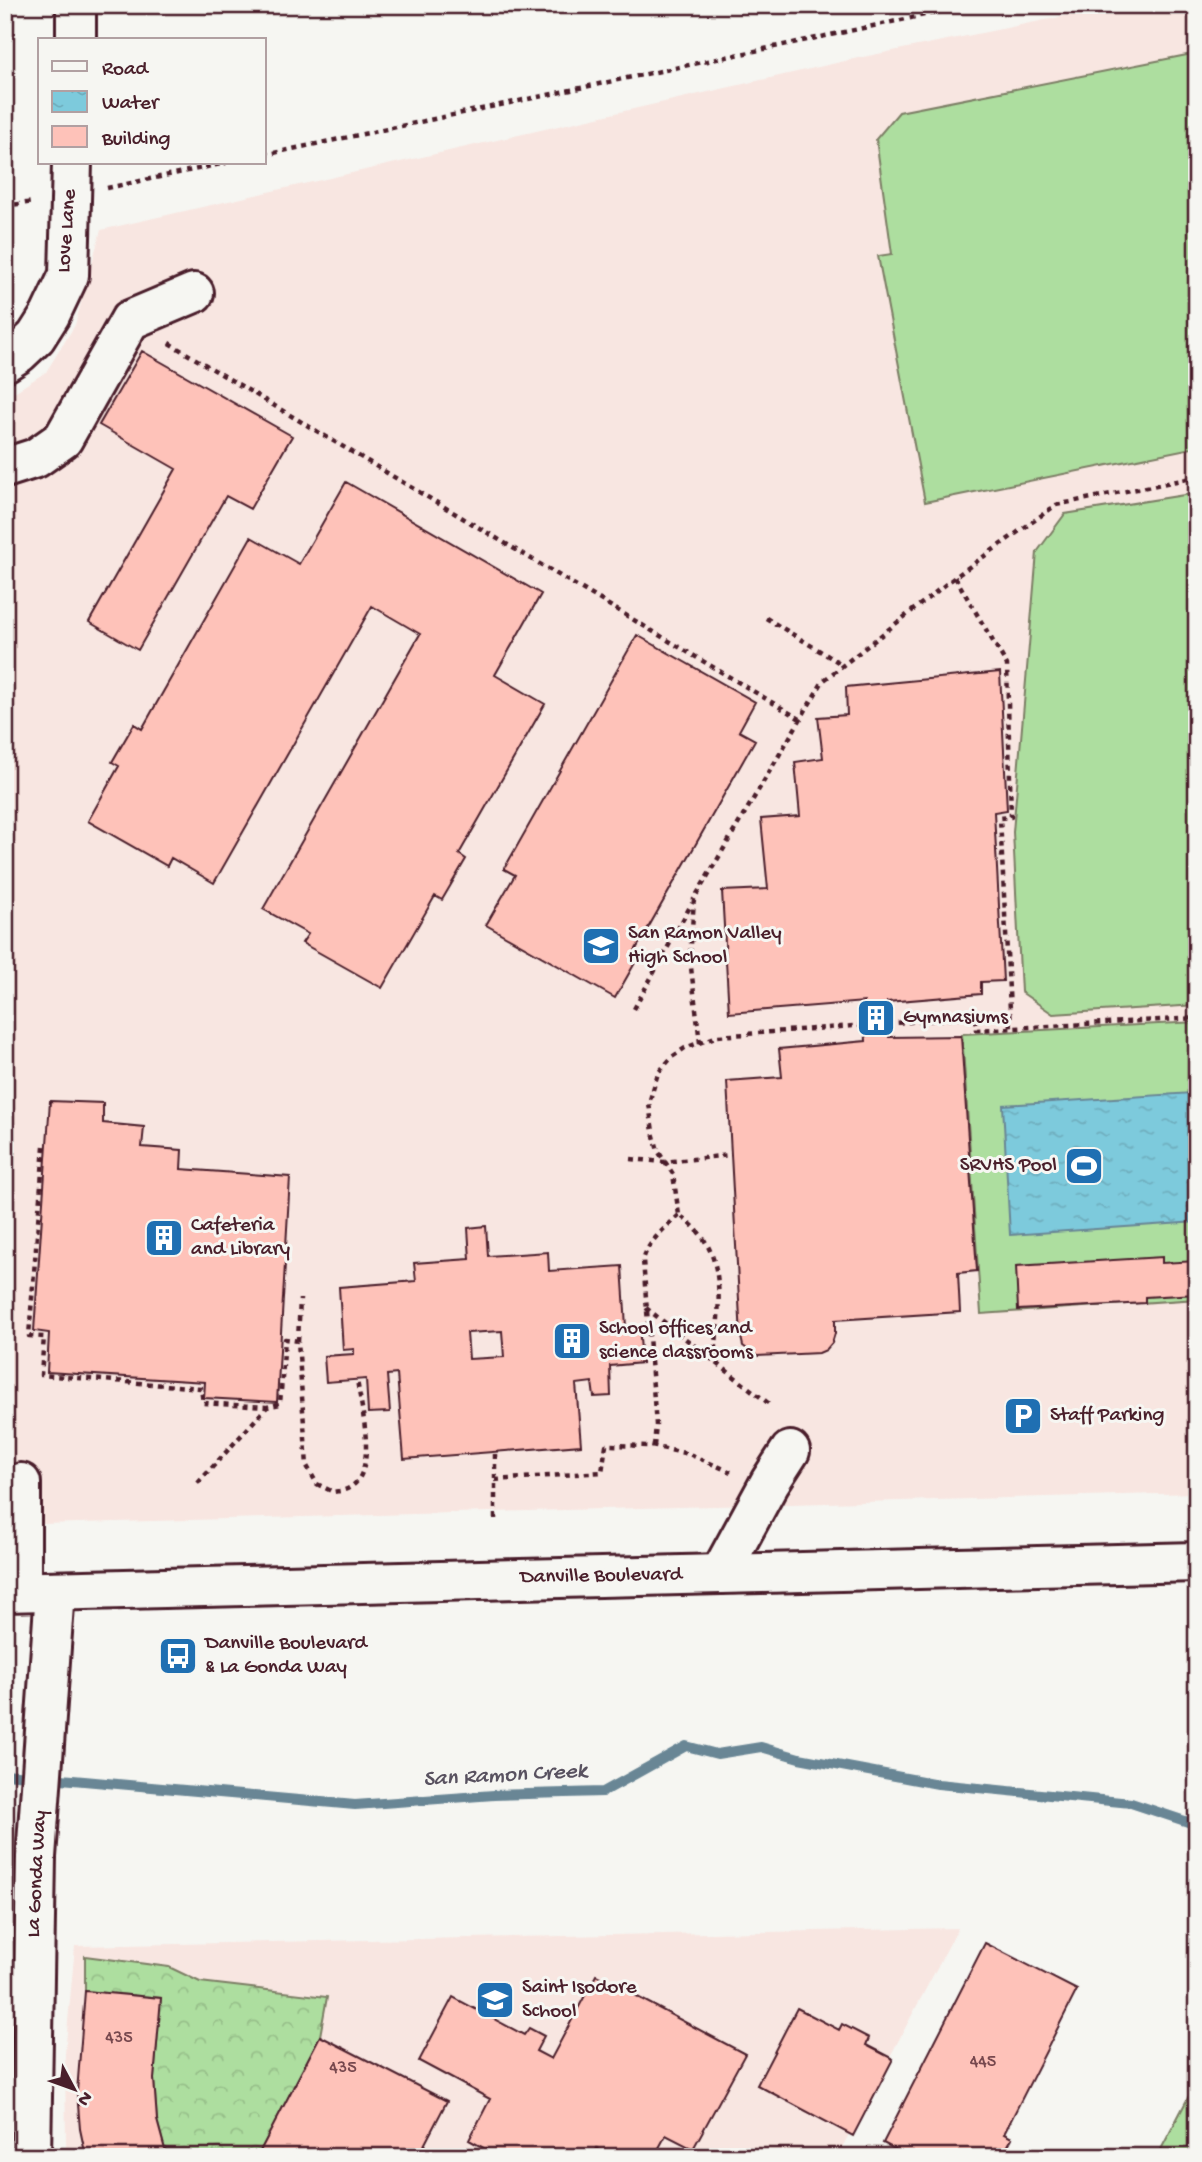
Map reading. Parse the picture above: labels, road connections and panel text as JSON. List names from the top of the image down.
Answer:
{
  "streets": {
    "main road": ["Love Lane", "Danville Boulevard", "La Gonda Way"]
  },
  "crossings": [
    ["Danville Boulevard", "La Gonda Way"]
  ],
  "water": ["San Ramon Creek"],
  "places": {
    "school or university": ["San Ramon Valley High School", "Saint Isodore School"],
    "building": ["Gymnasiums", "Cafeteria and Library", "School offices and science classrooms"],
    "sports": ["SRVHS Pool"],
    "parking": ["Staff Parking"],
    "bus stop": ["Danville Boulevard & La Gonda Way"]
  },
  "house_numbers": ["435", "445", "435"],
  "legend": ["Road", "Water", "Building"],
  "north": "bottom right"
}
